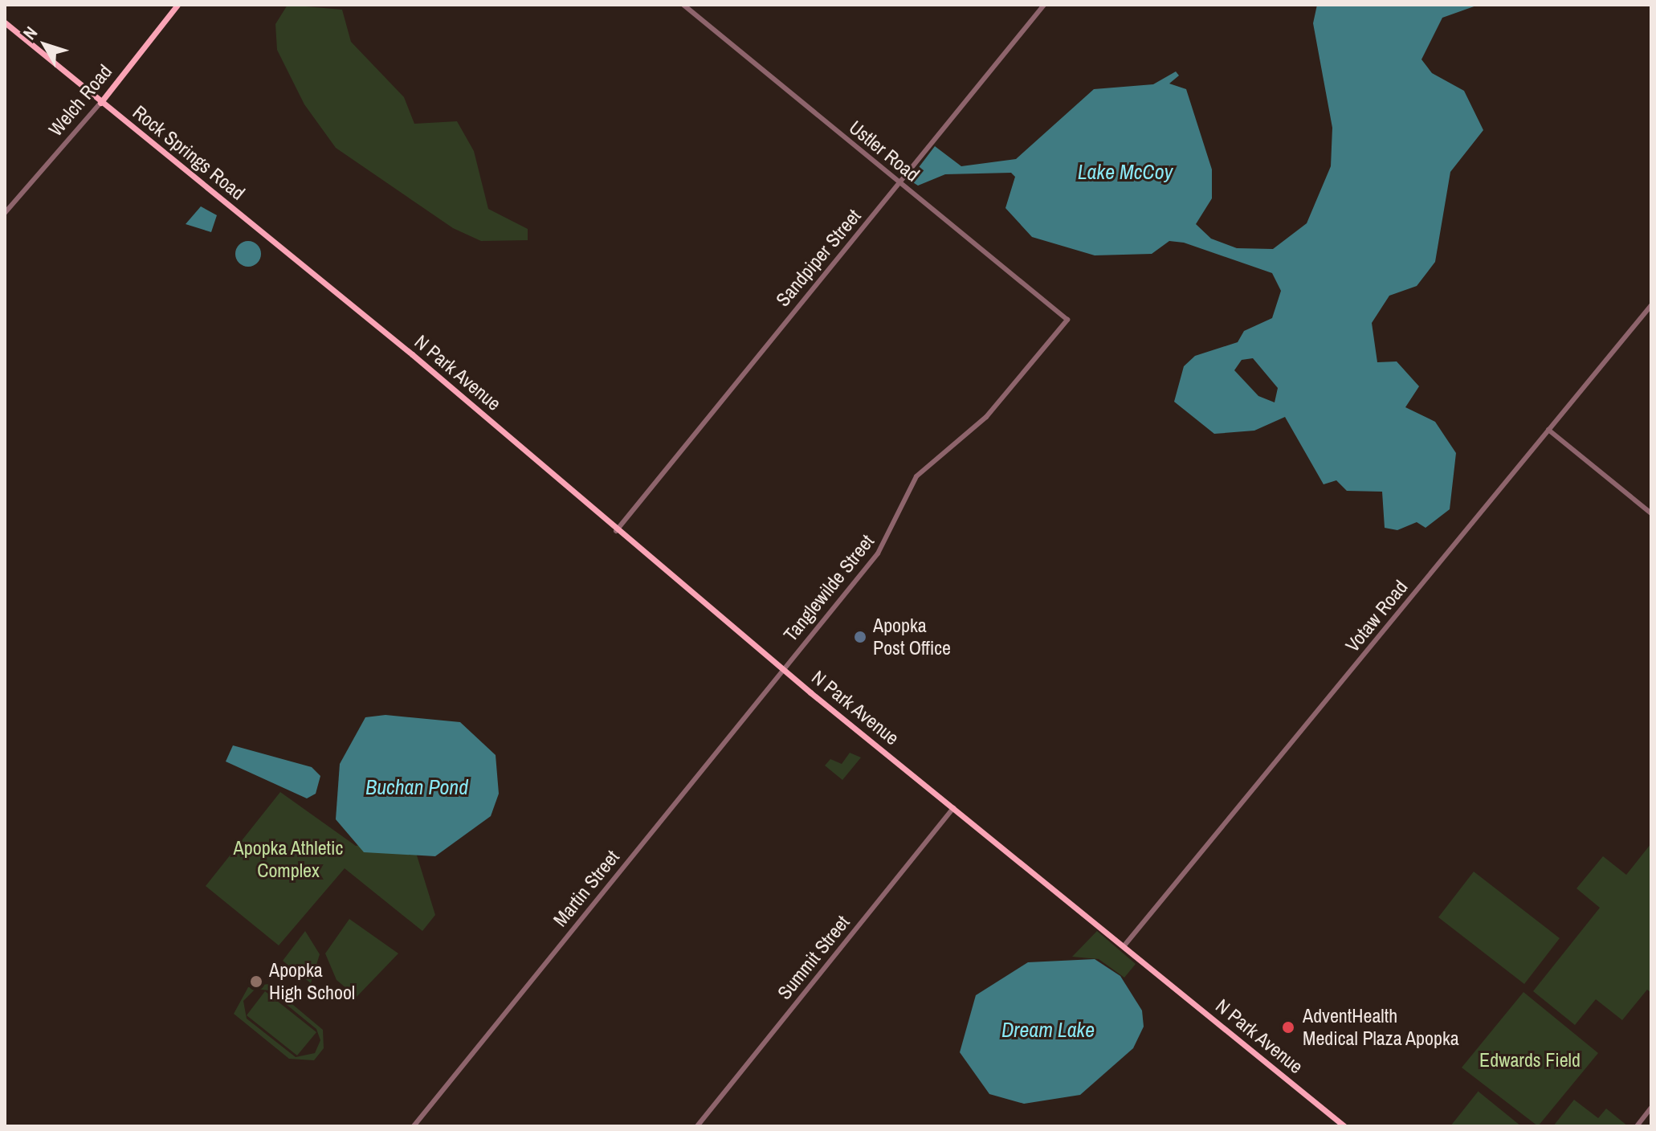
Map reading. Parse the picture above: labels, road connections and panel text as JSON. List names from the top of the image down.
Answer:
{
  "streets": {
    "main road": ["Welch Road", "Rock Springs Road", "N Park Avenue"],
    "street": [
      "Ustler Road",
      "Sandpiper Street",
      "Tanglewilde Street",
      "Votaw Road",
      "Martin Street",
      "Summit Street"
    ]
  },
  "crossings": [
    ["Welch Road", "Rock Springs Road"],
    ["Ustler Road", "Sandpiper Street"],
    ["Ustler Road", "Tanglewilde Street"],
    ["Rock Springs Road", "N Park Avenue"],
    ["Sandpiper Street", "N Park Avenue"],
    ["N Park Avenue", "Tanglewilde Street"],
    ["N Park Avenue", "Votaw Road"],
    ["N Park Avenue", "Martin Street"],
    ["N Park Avenue", "Summit Street"],
    ["Tanglewilde Street", "Martin Street"]
  ],
  "water": ["Lake McCoy", "Buchan Pond", "Dream Lake"],
  "parks": ["Apopka Athletic Complex", "Edwards Field"],
  "places": ["Apopka Post Office", "Apopka High School", "AdventHealth Medical Plaza Apopka"],
  "north": "top left"
}
